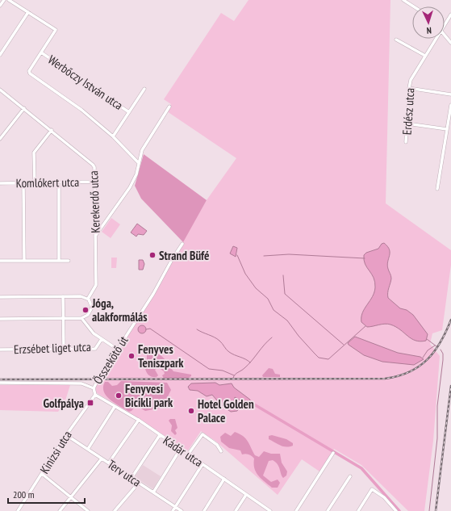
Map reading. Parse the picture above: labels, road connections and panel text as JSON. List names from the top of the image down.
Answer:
{
  "streets": {
    "street": [
      "Werbőczy István utca",
      "Erdész utca",
      "Komlókert utca",
      "Kerekerdő utca",
      "Erzsébet liget utca",
      "Összekötő út",
      "Kádár utca",
      "Kinizsi utca",
      "Terv utca"
    ]
  },
  "crossings": [
    ["Komlókert utca", "Kerekerdő utca"],
    ["Összekötő út", "Kádár utca"],
    ["Összekötő út", "Kinizsi utca"],
    ["Kádár utca", "Kinizsi utca"],
    ["Kinizsi utca", "Terv utca"]
  ],
  "places": {
    "other": [
      "Strand Büfé",
      "Jóga, alakformálás",
      "Fenyves Teniszpark",
      "Fenyvesi Bicikli park",
      "Hotel Golden Palace"
    ],
    "transit": ["Golfpálya"]
  },
  "scale_bar": "200 m",
  "north": "bottom"
}
